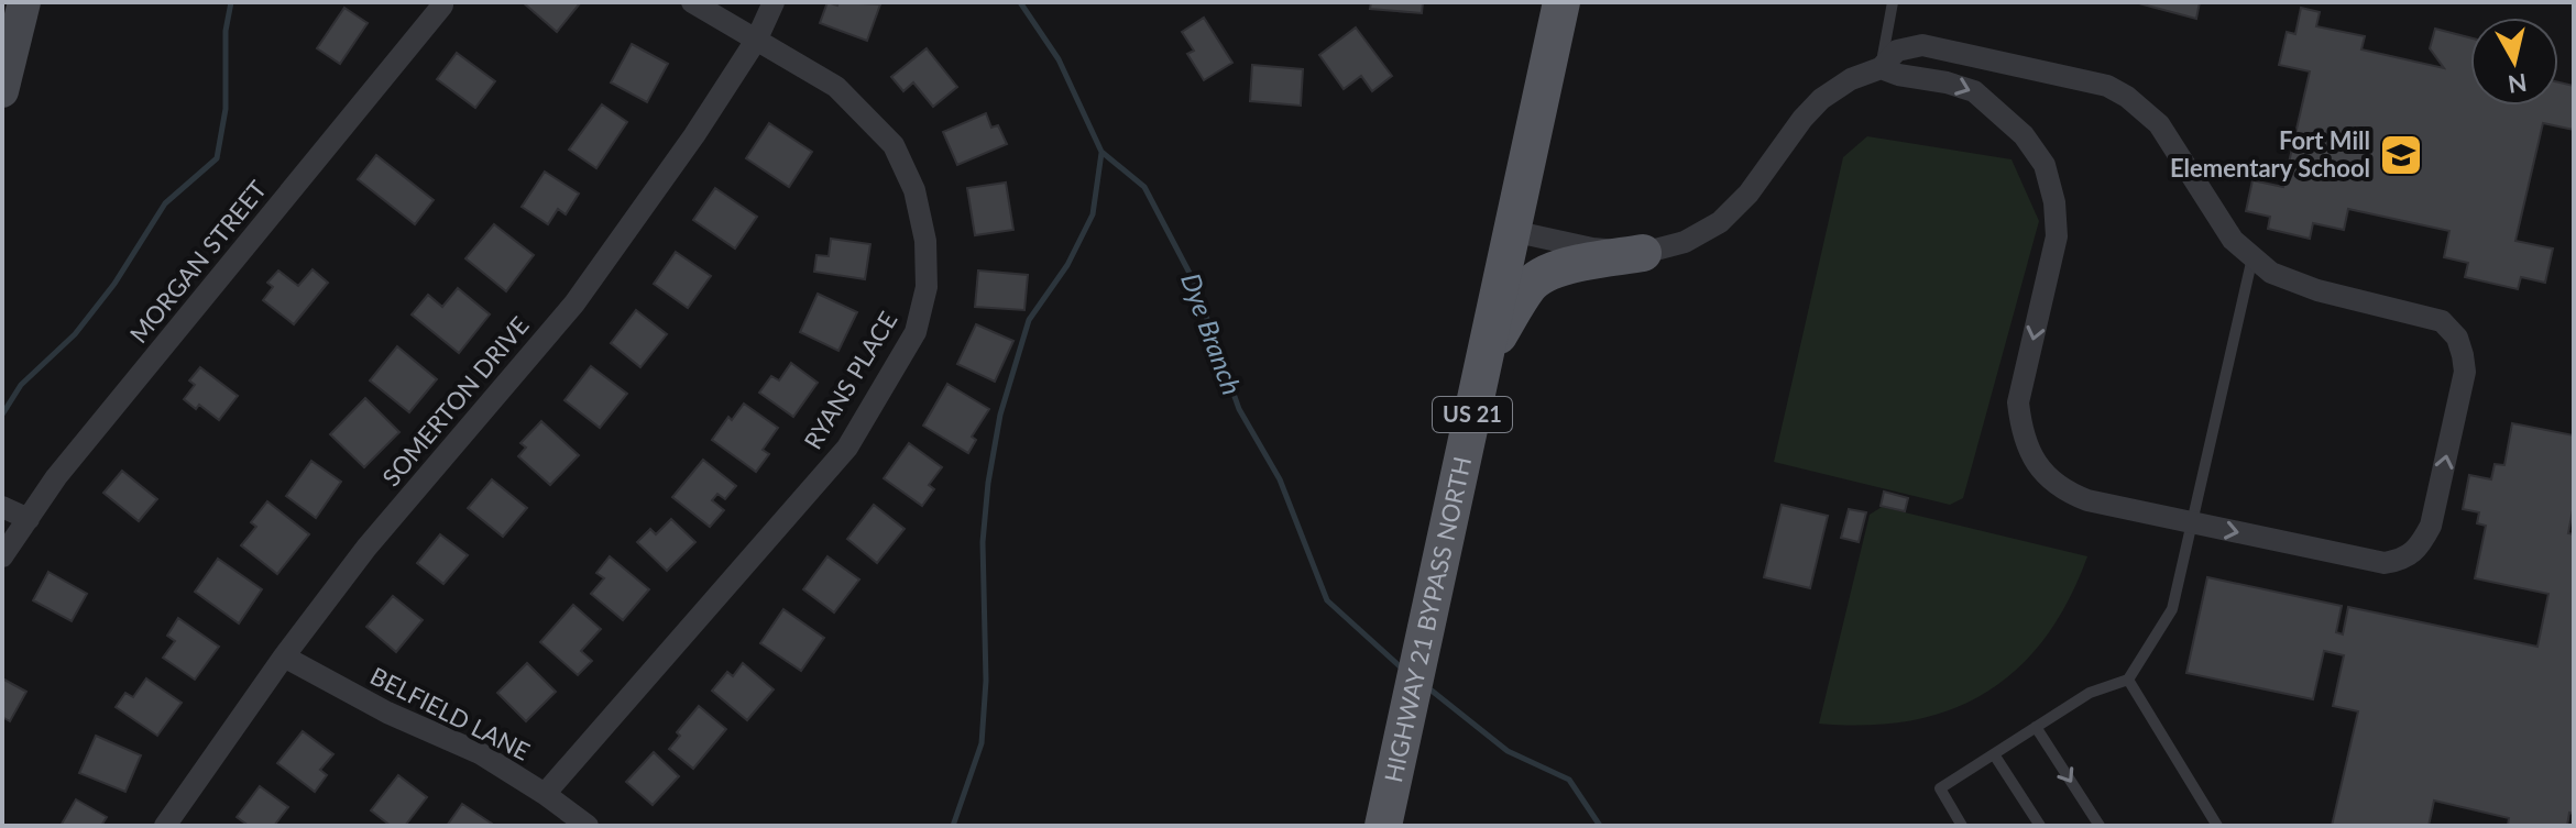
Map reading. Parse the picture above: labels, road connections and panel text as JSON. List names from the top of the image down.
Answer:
{
  "streets": {
    "main road": ["US 21", "HIGHWAY 21 BYPASS NORTH"],
    "street": [
      "MORGAN STREET",
      "RYANS PLACE",
      "SOMERTON DRIVE",
      "BELFIELD LANE"
    ]
  },
  "crossings": [
    ["RYANS PLACE", "SOMERTON DRIVE"],
    ["RYANS PLACE", "BELFIELD LANE"],
    ["SOMERTON DRIVE", "BELFIELD LANE"]
  ],
  "water": ["Dye Branch"],
  "places": {
    "school or university": ["Fort Mill Elementary School"]
  },
  "north": "bottom"
}
